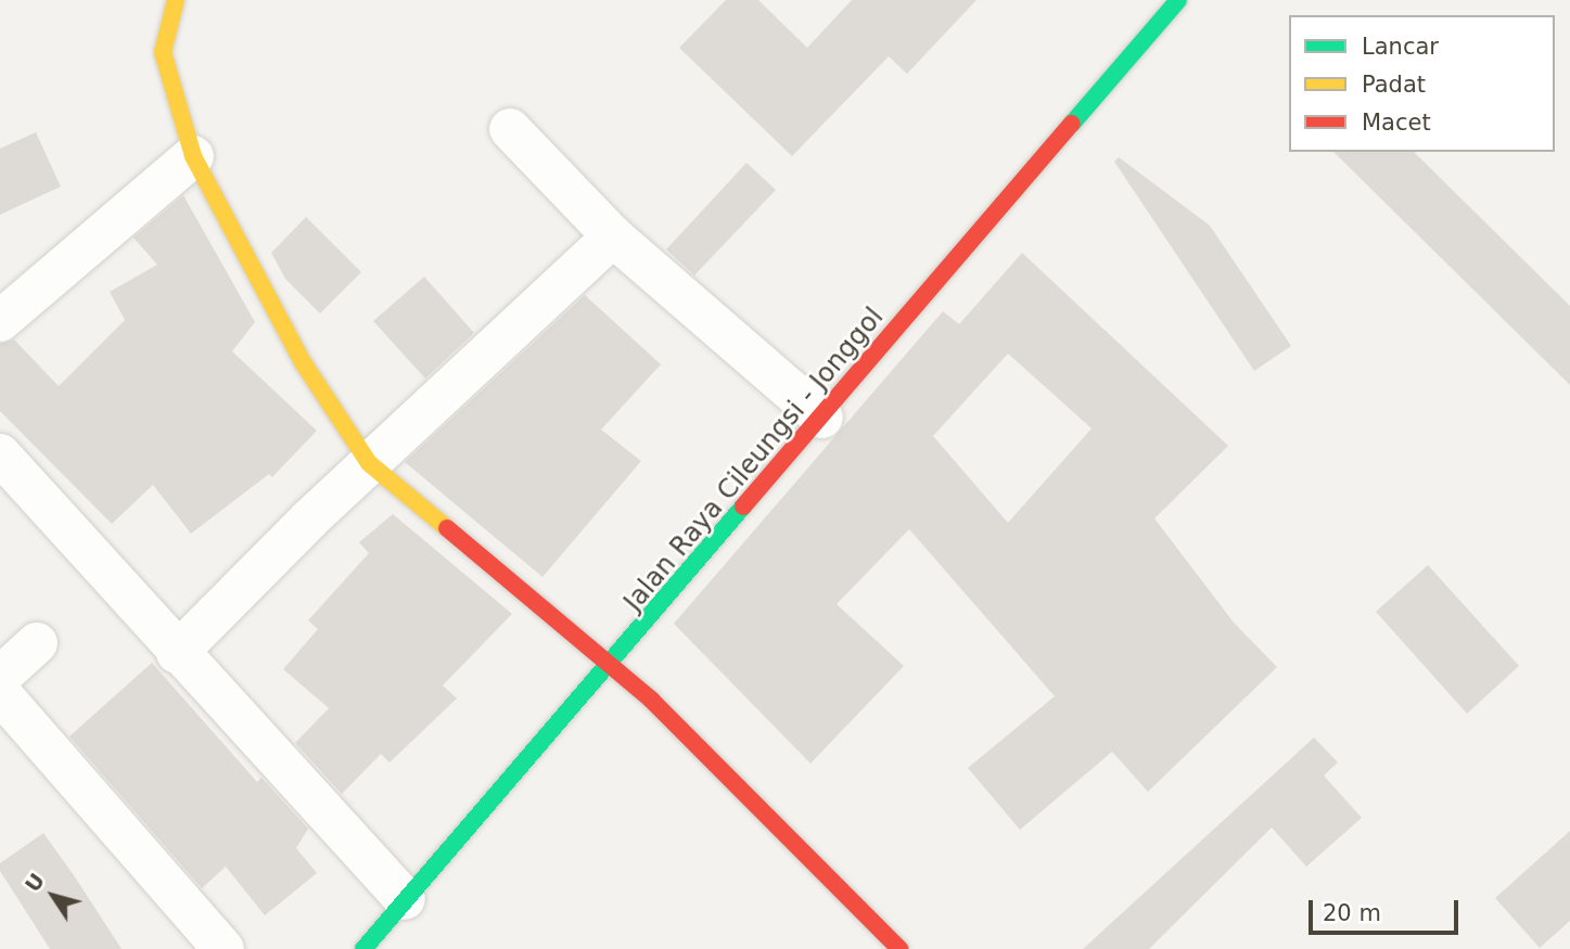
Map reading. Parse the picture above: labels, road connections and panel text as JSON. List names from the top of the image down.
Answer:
{
  "streets": {
    "main road": ["Jalan Raya Cileungsi - Jonggol"]
  },
  "legend": ["Lancar", "Padat", "Macet"],
  "scale_bar": "20 m",
  "north": "top left"
}
